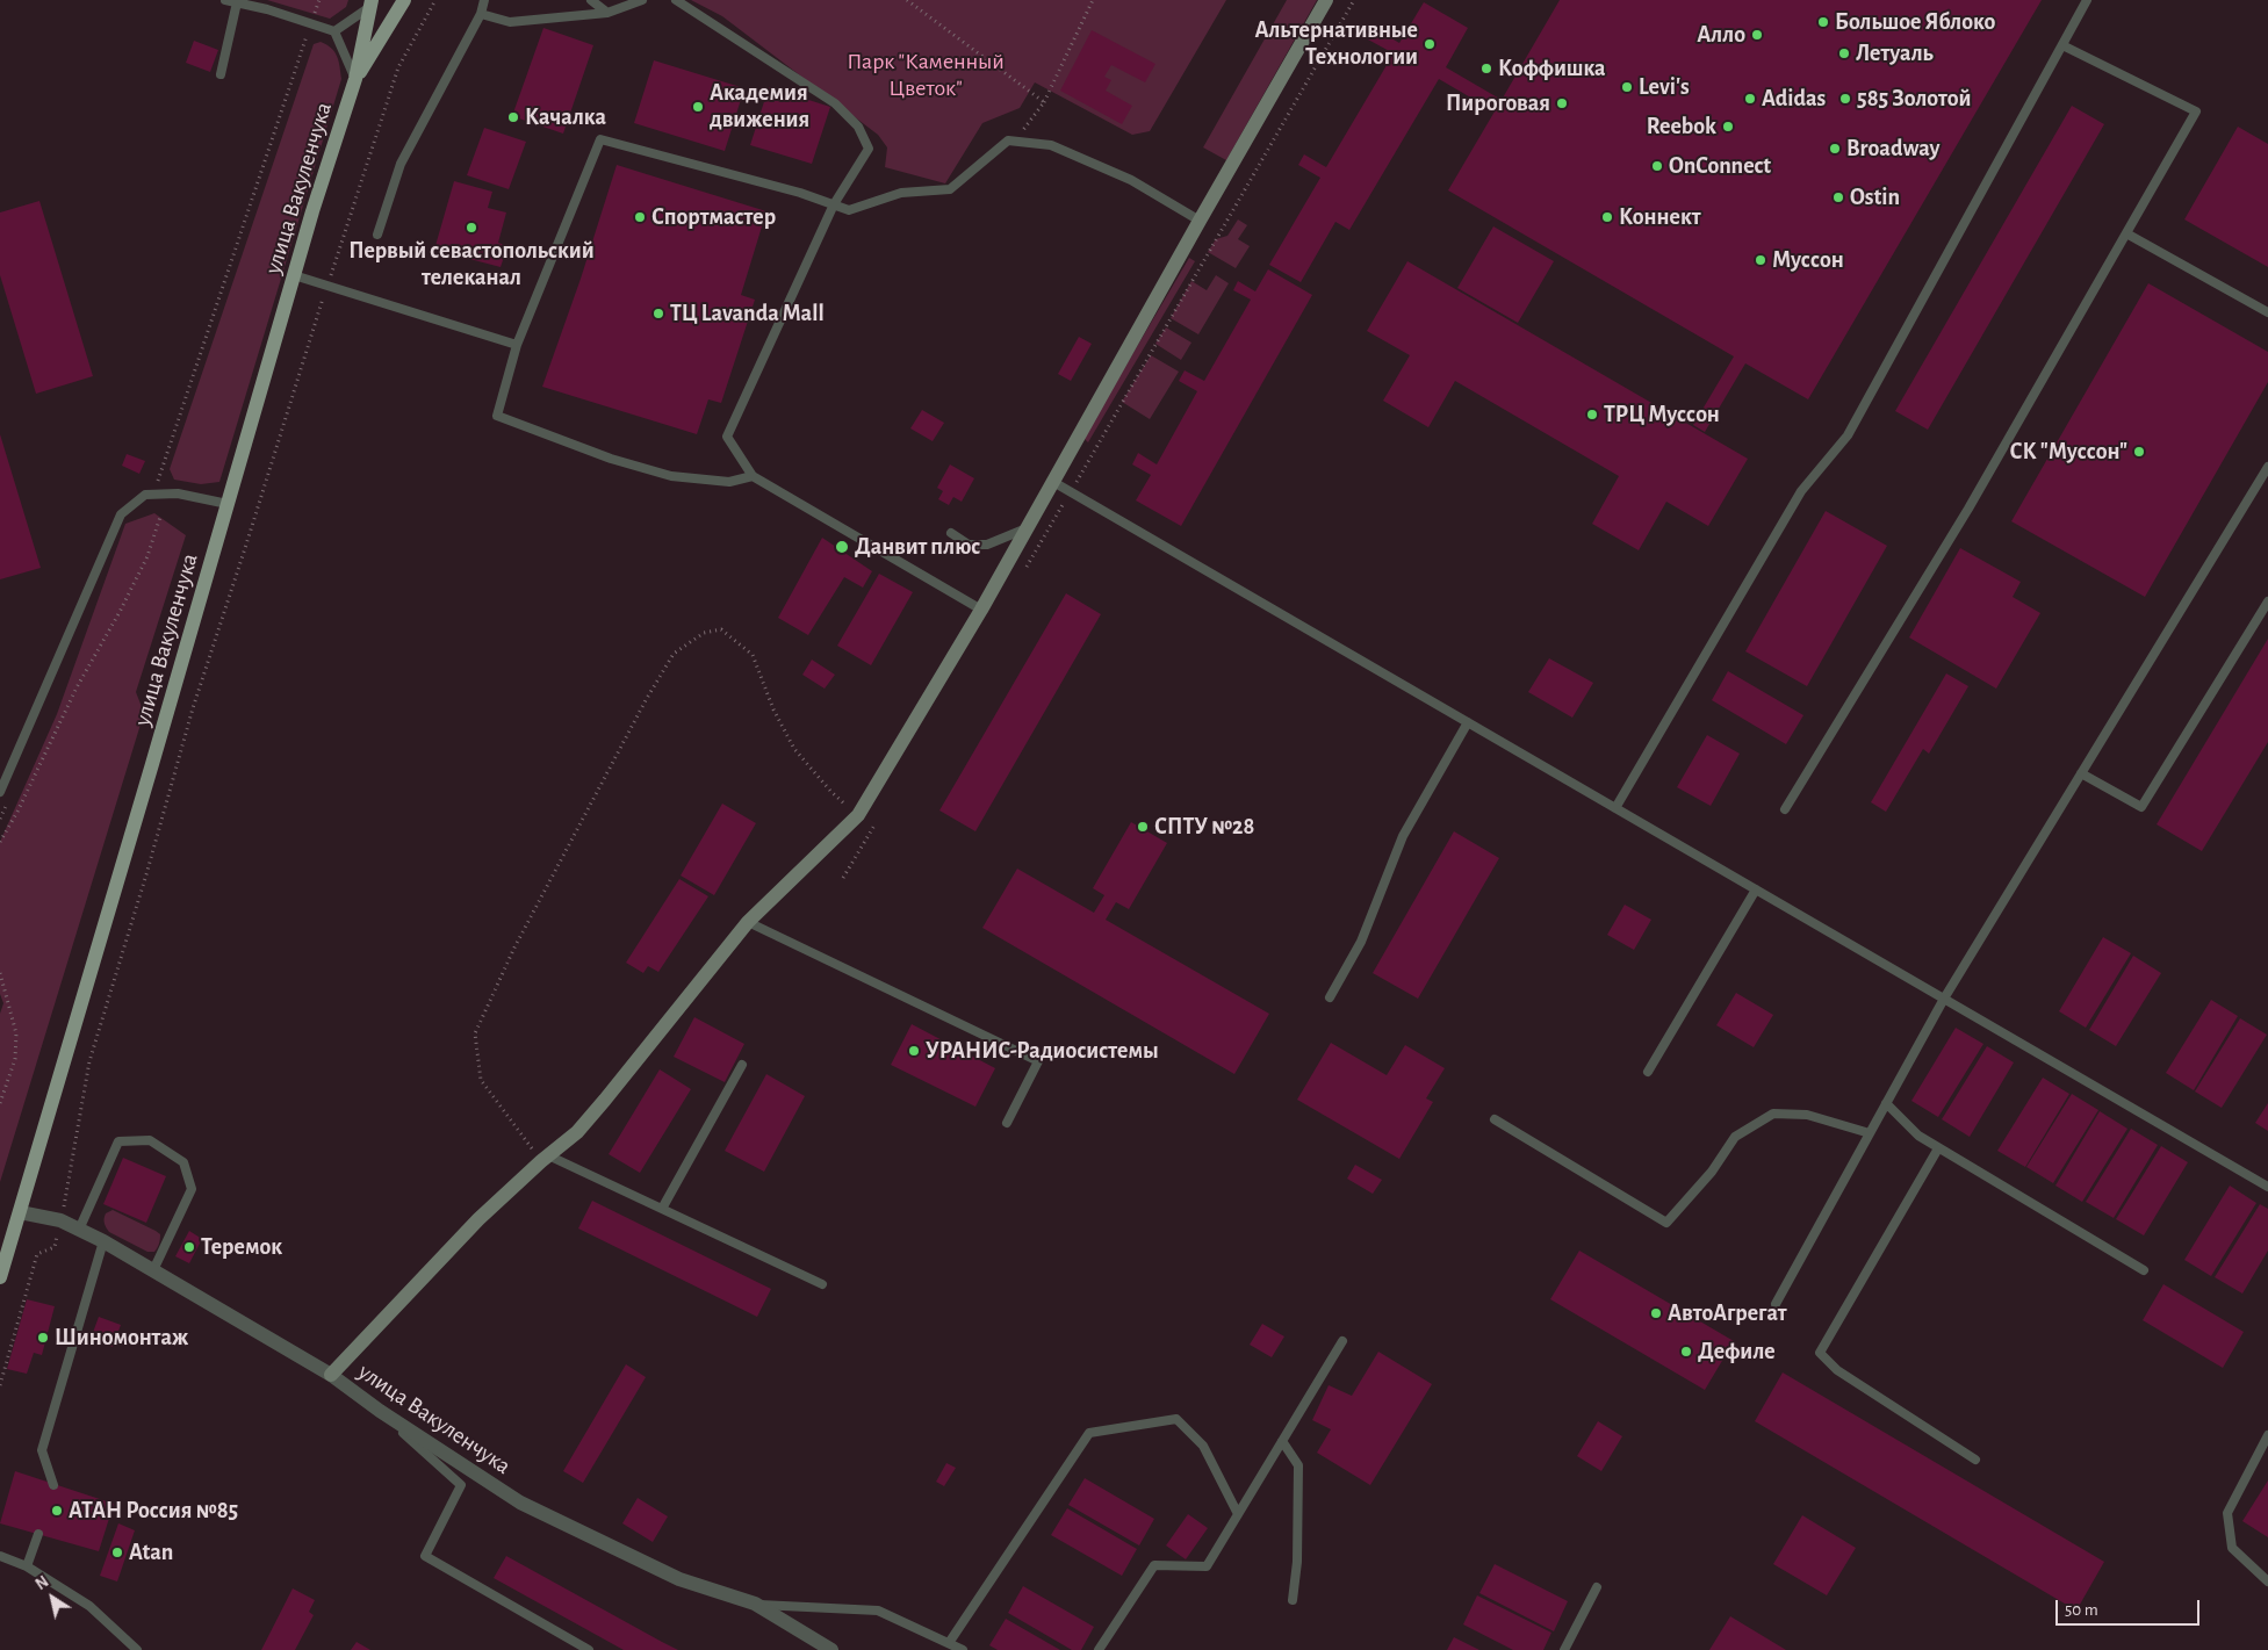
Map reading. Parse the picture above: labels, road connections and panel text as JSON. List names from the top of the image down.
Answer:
{
  "streets": {
    "main road": ["улица Вакуленчука"]
  },
  "parks": ["Парк \"Каменный Цветок\""],
  "places": [
    "Большое Яблоко",
    "Алло",
    "Альтернативные Технологии",
    "Летуаль",
    "Коффишка",
    "Levi's",
    "Adidas",
    "585 Золотой",
    "Пироговая",
    "Академия движения",
    "Качалка",
    "Reebok",
    "Broadway",
    "OnConnect",
    "Ostin",
    "Спортмастер",
    "Коннект",
    "Первый севастопольский телеканал",
    "Муссон",
    "ТЦ Lavanda Mall",
    "ТРЦ Муссон",
    "СК \"Муссон\"",
    "Данвит плюс",
    "СПТУ №28",
    "УРАНИС-Радиосистемы",
    "Теремок",
    "АвтоАгрегат",
    "Шиномонтаж",
    "Дефиле",
    "АТАН Россия №85",
    "Atan"
  ],
  "scale_bar": "50 m",
  "north": "top left"
}
